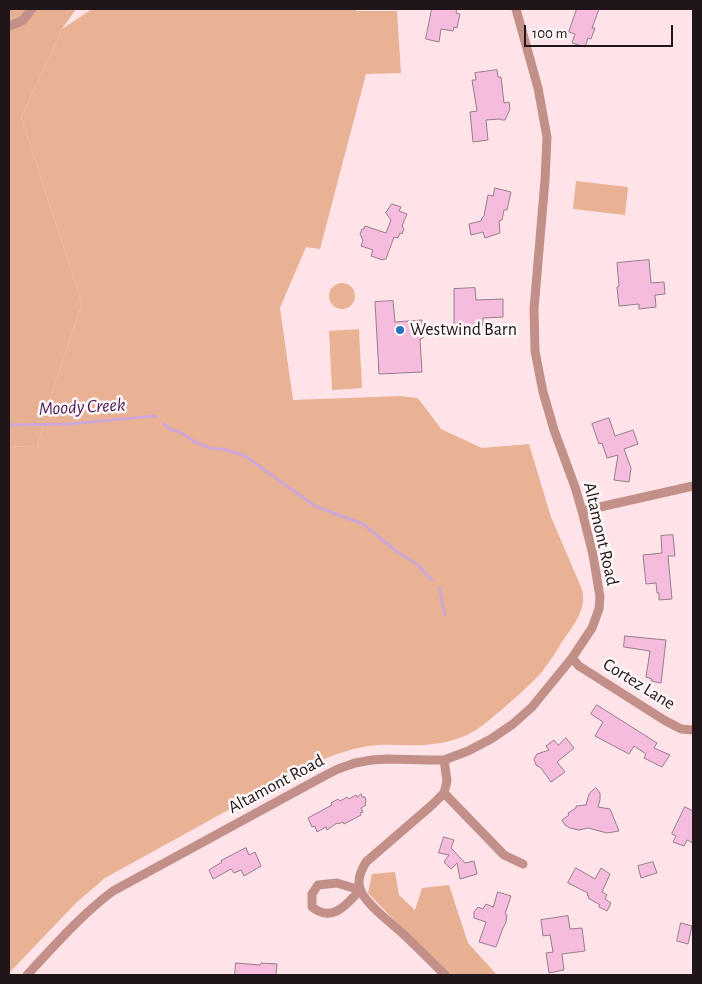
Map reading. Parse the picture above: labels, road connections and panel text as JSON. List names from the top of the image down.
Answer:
{
  "streets": {
    "street": ["Altamont Road", "Cortez Lane"]
  },
  "crossings": [
    ["Altamont Road", "Cortez Lane"]
  ],
  "water": ["Moody Creek"],
  "places": ["Westwind Barn"],
  "scale_bar": "100 m"
}
